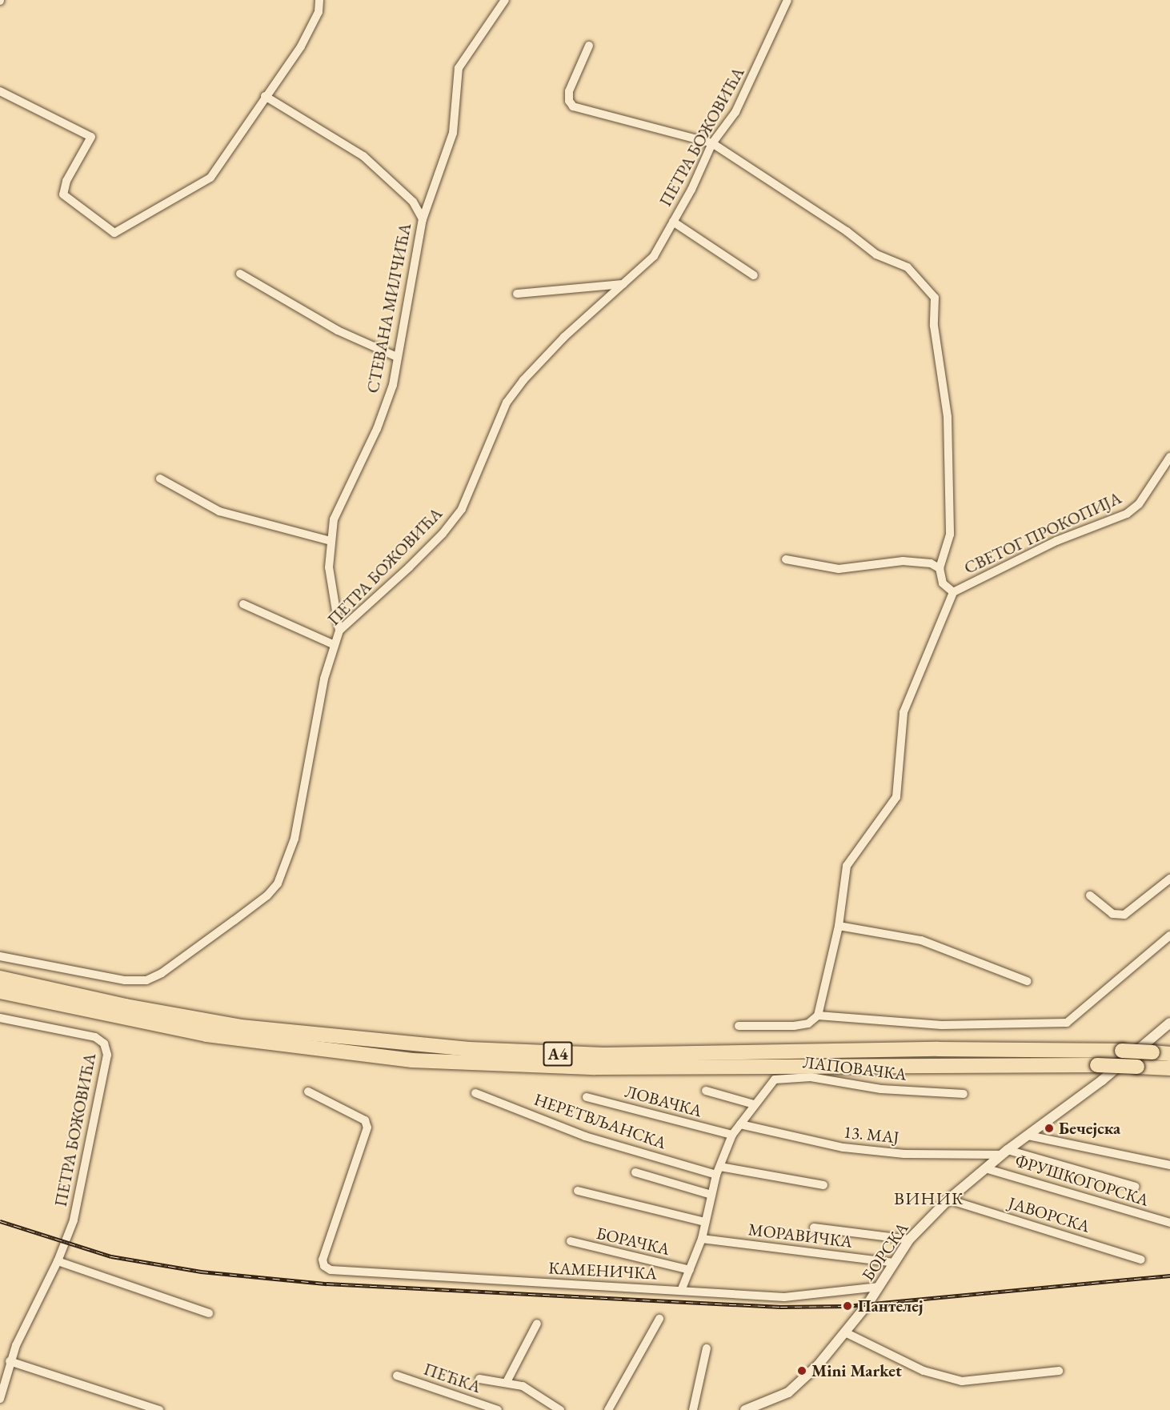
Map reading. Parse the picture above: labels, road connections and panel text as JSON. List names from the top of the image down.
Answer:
{
  "streets": {
    "highway": ["A4"],
    "street": [
      "ПЕТРА БОЖОВИЋА",
      "СТЕВАНА МИЛЧИЋА",
      "СВЕТОГ ПРОКОПИЈА",
      "ЛАПОВАЧКА",
      "ЛОВАЧКА",
      "НЕРЕТВЉАНСКА",
      "13. МАЈ",
      "ФРУШКОГОРСКА",
      "ЈАВОРСКА",
      "МОРАВИЧКА",
      "БОРАЧКА",
      "БОРСКА",
      "КАМЕНИЧКА",
      "ПЕЋКА"
    ]
  },
  "crossings": [
    ["ПЕТРА БОЖОВИЋА", "СТЕВАНА МИЛЧИЋА"],
    ["ЛАПОВАЧКА", "ЛОВАЧКА"],
    ["ЛАПОВАЧКА", "НЕРЕТВЉАНСКА"],
    ["ЛАПОВАЧКА", "13. МАЈ"],
    ["ЛАПОВАЧКА", "МОРАВИЧКА"],
    ["ЛАПОВАЧКА", "БОРАЧКА"],
    ["ЛАПОВАЧКА", "КАМЕНИЧКА"],
    ["13. МАЈ", "БОРСКА"],
    ["ФРУШКОГОРСКА", "БОРСКА"],
    ["ЈАВОРСКА", "БОРСКА"],
    ["МОРАВИЧКА", "БОРСКА"],
    ["БОРСКА", "КАМЕНИЧКА"]
  ],
  "districts": ["ВИНИК"],
  "places": ["Бечејска", "Пантелеј", "Mini Market"]
}
